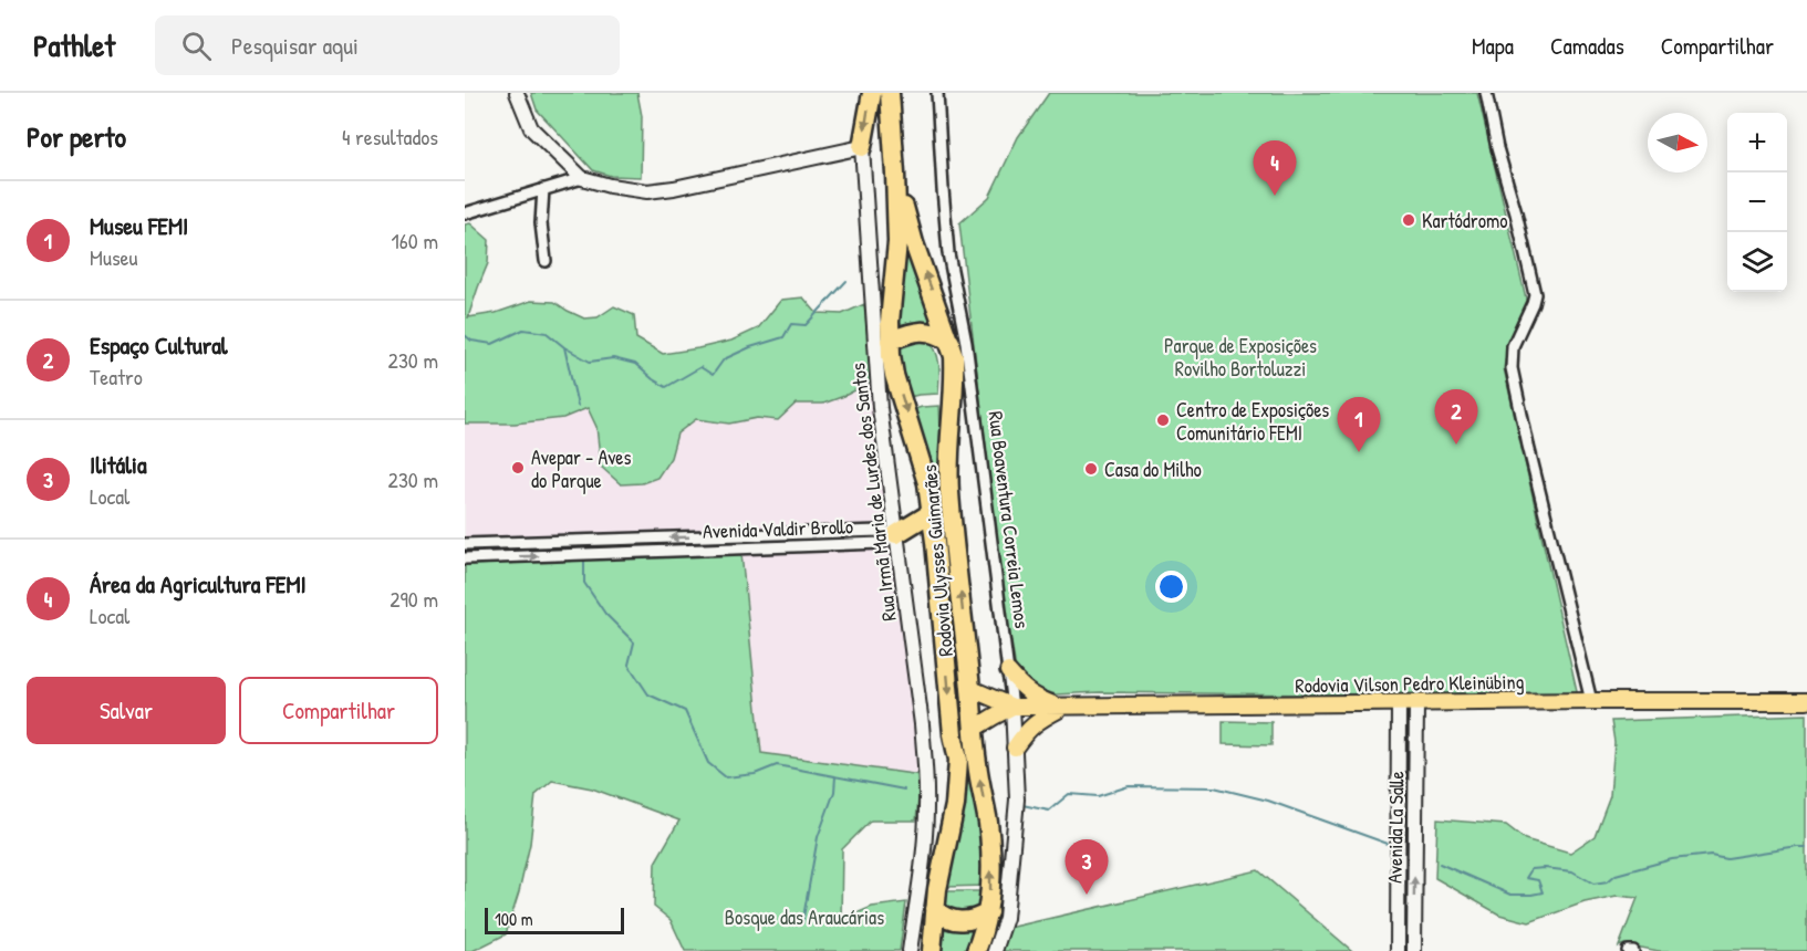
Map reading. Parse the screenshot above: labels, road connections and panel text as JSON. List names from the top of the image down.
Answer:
{
  "streets": {
    "highway": ["Rodovia Ulysses Guimarães"],
    "main road": ["Rodovia Vilson Pedro Kleinübing"],
    "street": [
      "Rua Irmã Maria de Lurdes dos Santos",
      "Rua Boaventura Correia Lemos",
      "Avenida Valdir Brollo",
      "Avenida La Salle"
    ]
  },
  "crossings": [
    ["Rua Irmã Maria de Lurdes dos Santos", "Avenida Valdir Brollo"],
    ["Rua Boaventura Correia Lemos", "Rodovia Vilson Pedro Kleinübing"],
    ["Rodovia Ulysses Guimarães", "Rodovia Vilson Pedro Kleinübing"],
    ["Rodovia Vilson Pedro Kleinübing", "Avenida La Salle"]
  ],
  "parks": ["Parque de Exposições Rovilho Bortoluzzi", "Bosque das Araucárias"],
  "places": [
    "Kartódromo",
    "Centro de Exposições Comunitário FEMI",
    "Avepar - Aves do Parque",
    "Casa do Milho"
  ],
  "scale_bar": "100 m",
  "north": "right",
  "page": {
    "header": "Pathlet",
    "search": "Pesquisar aqui",
    "nav": ["Mapa", "Camadas", "Compartilhar"],
    "heading": ["Por perto", "4 resultados"],
    "map_buttons": ["+", "−"],
    "pins": [
      "4",
      "2",
      "1",
      "3"
    ],
    "list": [
      {
        "mark": "1",
        "name": "Museu FEMI",
        "note": "Museu",
        "value": "160 m"
      },
      {
        "mark": "2",
        "name": "Espaço Cultural",
        "note": "Teatro",
        "value": "230 m"
      },
      {
        "mark": "3",
        "name": "Ilitália",
        "note": "Local",
        "value": "230 m"
      },
      {
        "mark": "4",
        "name": "Área da Agricultura FEMI",
        "note": "Local",
        "value": "290 m"
      }
    ],
    "buttons": ["Salvar", "Compartilhar"],
    "scale": "100 m"
  }
}
